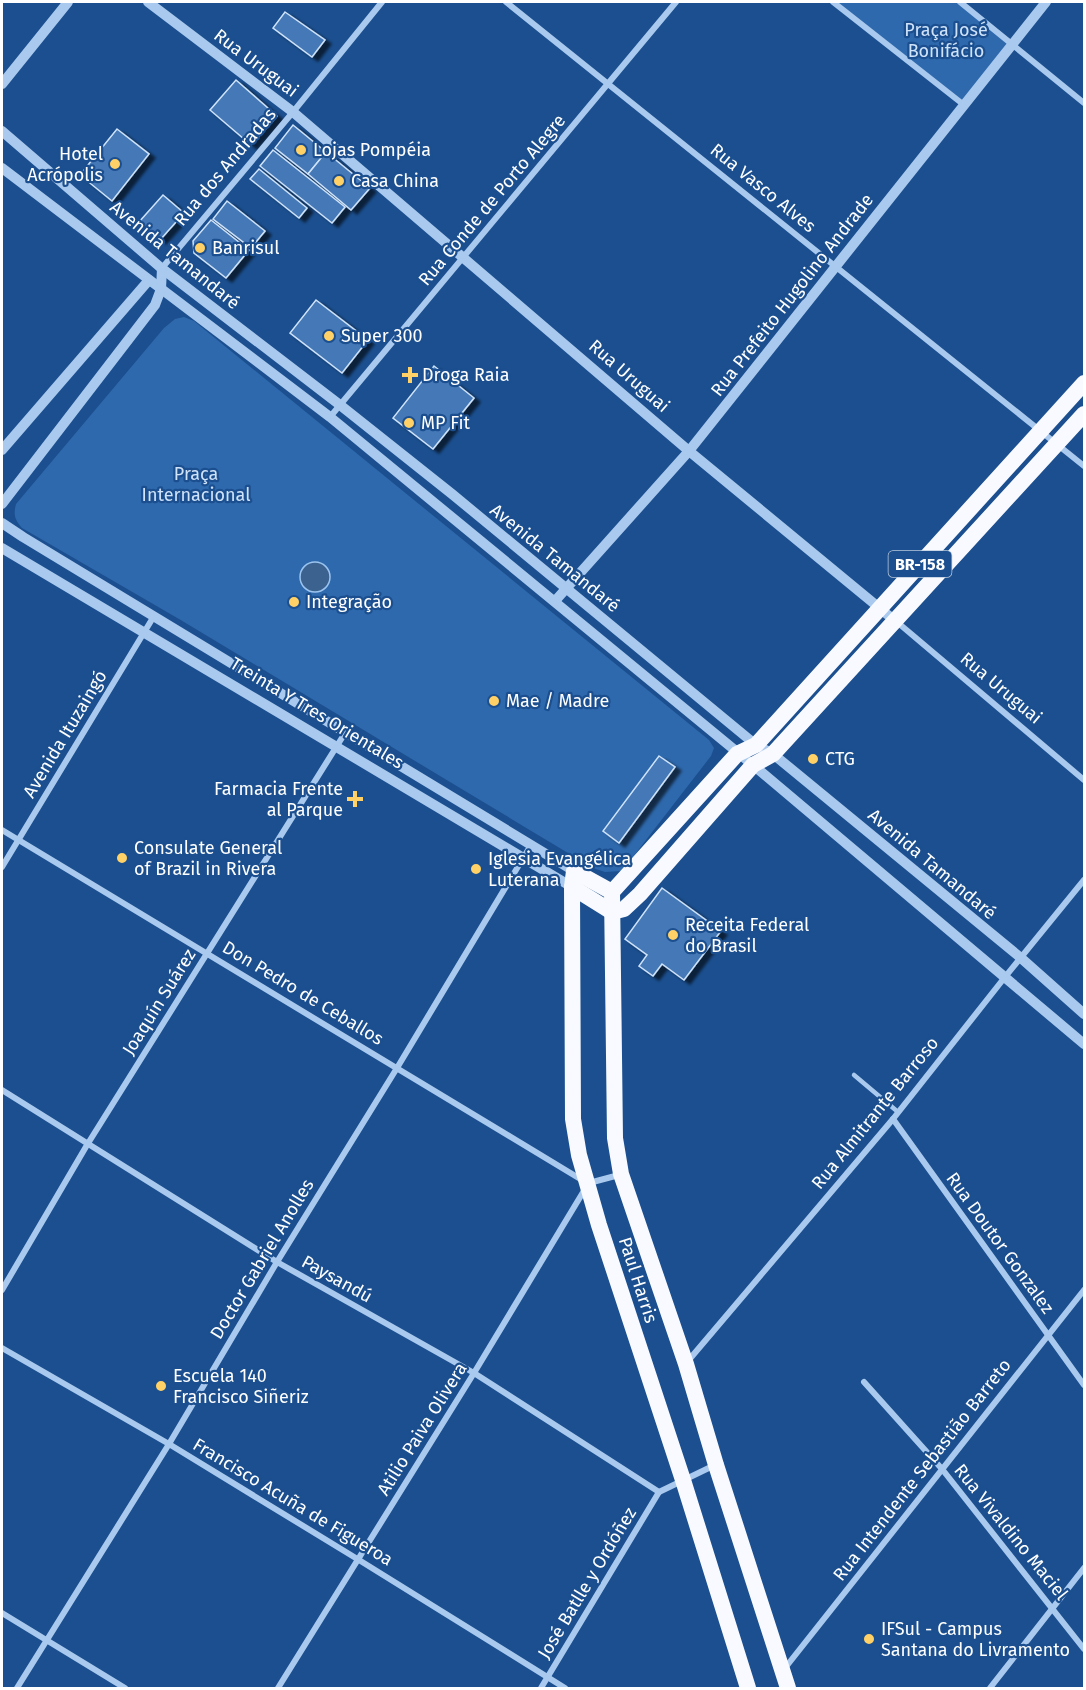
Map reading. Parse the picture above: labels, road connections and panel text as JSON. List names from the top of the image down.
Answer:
{
  "streets": {
    "highway": ["BR-158", "Treinta Y Tres Orientales", "Paul Harris"],
    "street": [
      "Rua Uruguai",
      "Rua dos Andradas",
      "Rua Vasco Alves",
      "Rua Conde de Porto Alegre",
      "Avenida Tamandaré",
      "Rua Prefeito Hugolino Andrade",
      "Avenida Ituzaingó",
      "Don Pedro de Ceballos",
      "Joaquín Suárez",
      "Rua Almitrante Barroso",
      "Rua Doutor Gonzalez",
      "Doctor Gabriel Anolles",
      "Paysandú",
      "Atilio Paiva Olivera",
      "Rua Intendente Sebastião Barreto",
      "Francisco Acuña de Figueroa",
      "Rua Vivaldino Maciel",
      "José Batlle y Ordóñez"
    ]
  },
  "crossings": [
    ["Rua Uruguai", "Rua dos Andradas"],
    ["Rua Uruguai", "Rua Conde de Porto Alegre"],
    ["Rua Uruguai", "Rua Prefeito Hugolino Andrade"],
    ["Rua Uruguai", "BR-158"],
    ["Rua dos Andradas", "Avenida Tamandaré"],
    ["Rua Vasco Alves", "Rua Conde de Porto Alegre"],
    ["Rua Vasco Alves", "Rua Prefeito Hugolino Andrade"],
    ["Rua Vasco Alves", "BR-158"],
    ["Rua Conde de Porto Alegre", "Avenida Tamandaré"],
    ["Avenida Tamandaré", "Rua Prefeito Hugolino Andrade"],
    ["Avenida Tamandaré", "BR-158"],
    ["Avenida Tamandaré", "Rua Almitrante Barroso"],
    ["BR-158", "Treinta Y Tres Orientales"],
    ["Treinta Y Tres Orientales", "Avenida Ituzaingó"],
    ["Treinta Y Tres Orientales", "Joaquín Suárez"],
    ["Treinta Y Tres Orientales", "Doctor Gabriel Anolles"],
    ["Treinta Y Tres Orientales", "Paul Harris"],
    ["Avenida Ituzaingó", "Don Pedro de Ceballos"],
    ["Don Pedro de Ceballos", "Joaquín Suárez"],
    ["Don Pedro de Ceballos", "Doctor Gabriel Anolles"],
    ["Don Pedro de Ceballos", "Paul Harris"],
    ["Don Pedro de Ceballos", "Atilio Paiva Olivera"],
    ["Joaquín Suárez", "Paysandú"],
    ["Rua Almitrante Barroso", "Rua Doutor Gonzalez"],
    ["Rua Doutor Gonzalez", "Rua Intendente Sebastião Barreto"],
    ["Doctor Gabriel Anolles", "Paysandú"],
    ["Doctor Gabriel Anolles", "Francisco Acuña de Figueroa"],
    ["Paysandú", "Atilio Paiva Olivera"],
    ["Paysandú", "José Batlle y Ordóñez"],
    ["Paul Harris", "Atilio Paiva Olivera"],
    ["Atilio Paiva Olivera", "Francisco Acuña de Figueroa"],
    ["Rua Intendente Sebastião Barreto", "Rua Vivaldino Maciel"],
    ["Francisco Acuña de Figueroa", "José Batlle y Ordóñez"]
  ],
  "parks": ["Praça José Bonifácio", "Praça Internacional"],
  "places": {
    "other": [
      "Lojas Pompéia",
      "Hotel Acrópolis",
      "Casa China",
      "Banrisul",
      "Super 300",
      "MP Fit",
      "Integração",
      "Mae / Madre",
      "CTG",
      "Consulate General of Brazil in Rivera",
      "Iglesia Evangélica Luterana",
      "Receita Federal do Brasil",
      "Escuela 140 Francisco Siñeriz",
      "IFSul - Campus Santana do Livramento"
    ],
    "health": ["Droga Raia", "Farmacia Frente al Parque"]
  }
}
